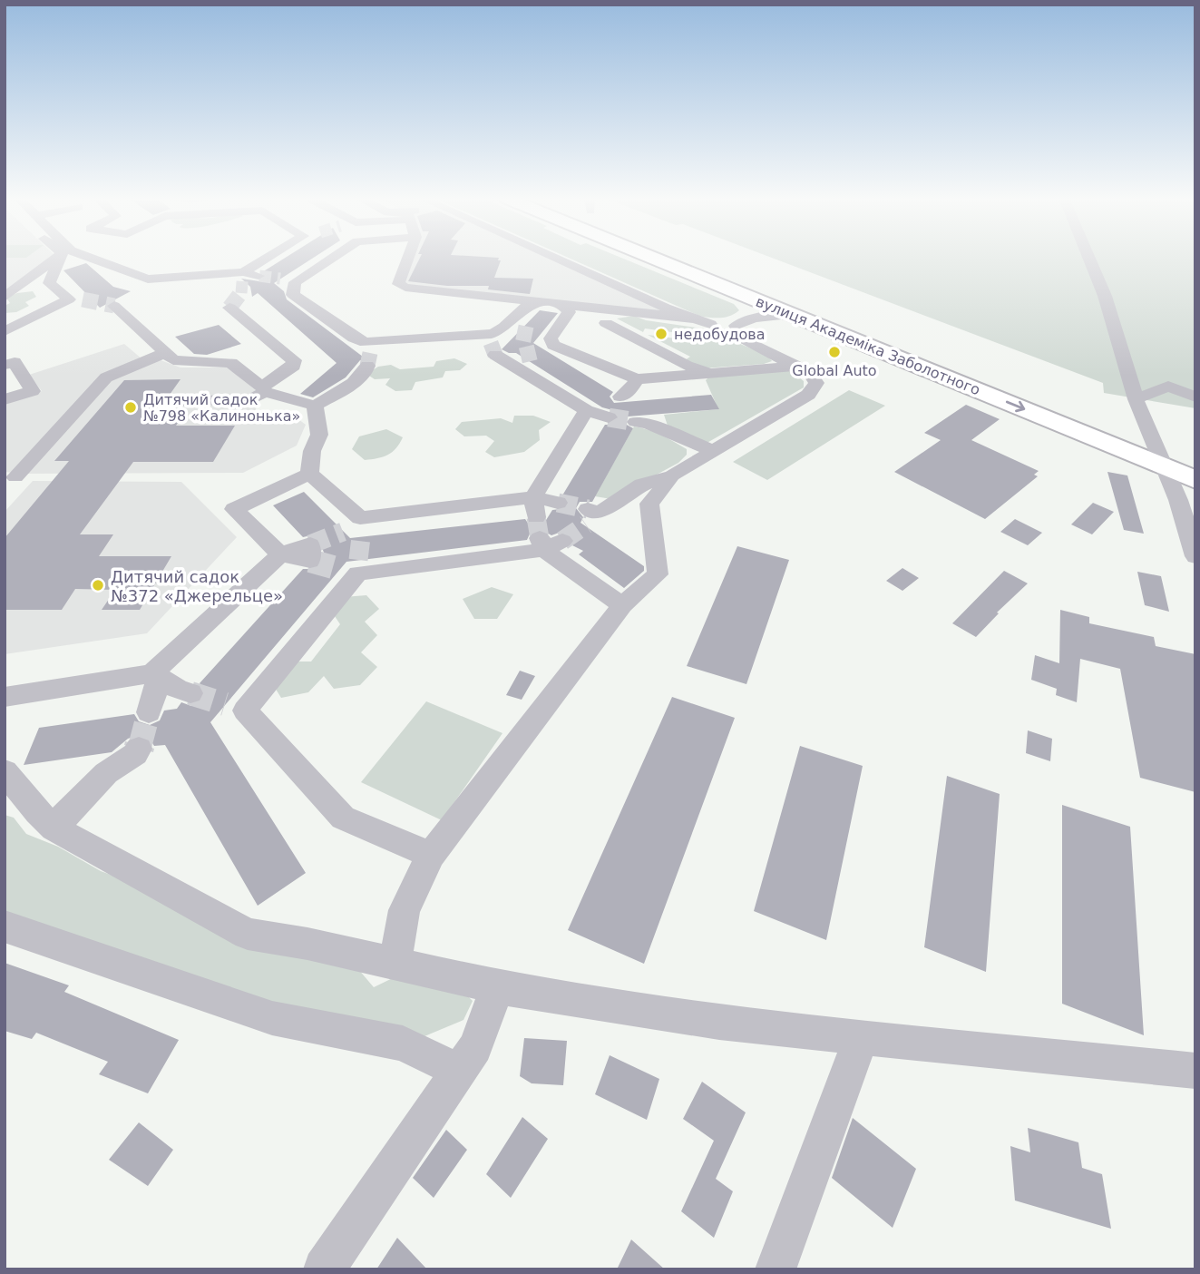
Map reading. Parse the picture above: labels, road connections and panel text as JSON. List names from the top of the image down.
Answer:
{
  "streets": {
    "highway": ["вулиця Академіка Заболотного"]
  },
  "one_way": ["вулиця Академіка Заболотного"],
  "places": [
    "недобудова",
    "Global Auto",
    "Дитячий садок №798 «Калинонька»",
    "Дитячий садок №372 «Джерельце»"
  ]
}
